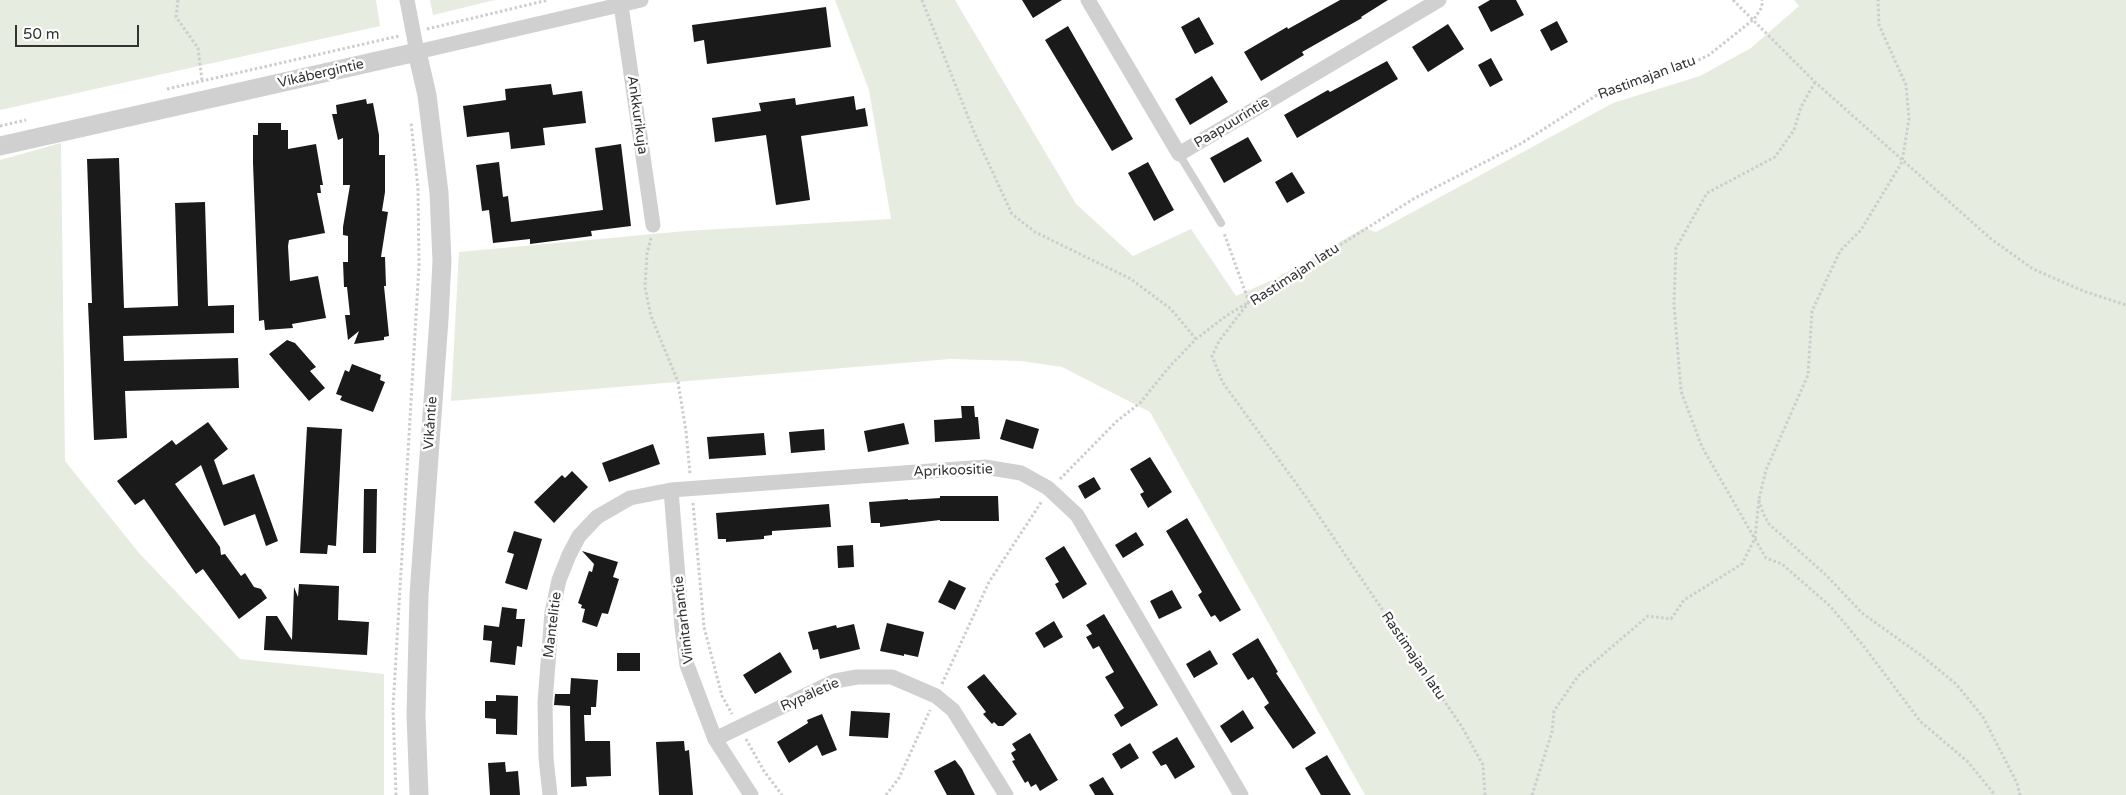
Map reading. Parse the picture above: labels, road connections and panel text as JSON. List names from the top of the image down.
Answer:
{
  "streets": {
    "street": [
      "Vikåbergintie",
      "Ankkurikuja",
      "Paapuurintie",
      "Vikåntie",
      "Aprikoositie",
      "Viinitarhantie",
      "Mantelitie",
      "Rypäletie"
    ],
    "path": ["Rastimajan latu"]
  },
  "crossings": [
    ["Vikåbergintie", "Ankkurikuja"],
    ["Vikåbergintie", "Vikåntie"],
    ["Aprikoositie", "Viinitarhantie"],
    ["Aprikoositie", "Mantelitie"],
    ["Viinitarhantie", "Mantelitie"],
    ["Viinitarhantie", "Rypäletie"]
  ],
  "scale_bar": "50 m"
}
